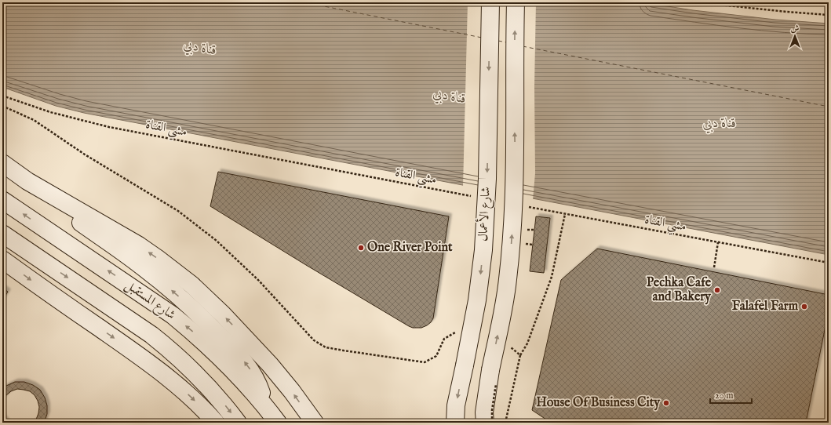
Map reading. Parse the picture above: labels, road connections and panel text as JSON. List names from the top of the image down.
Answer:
{
  "streets": {
    "street": ["شارع الأعمال", "شارع المستقبل"],
    "path": ["مشي القناة"]
  },
  "water": ["قناة دبي"],
  "places": [
    "One River Point",
    "Pechka Cafe and Bakery",
    "Falafel Farm",
    "House Of Business City"
  ],
  "scale_bar": "20 m",
  "north": "top"
}
